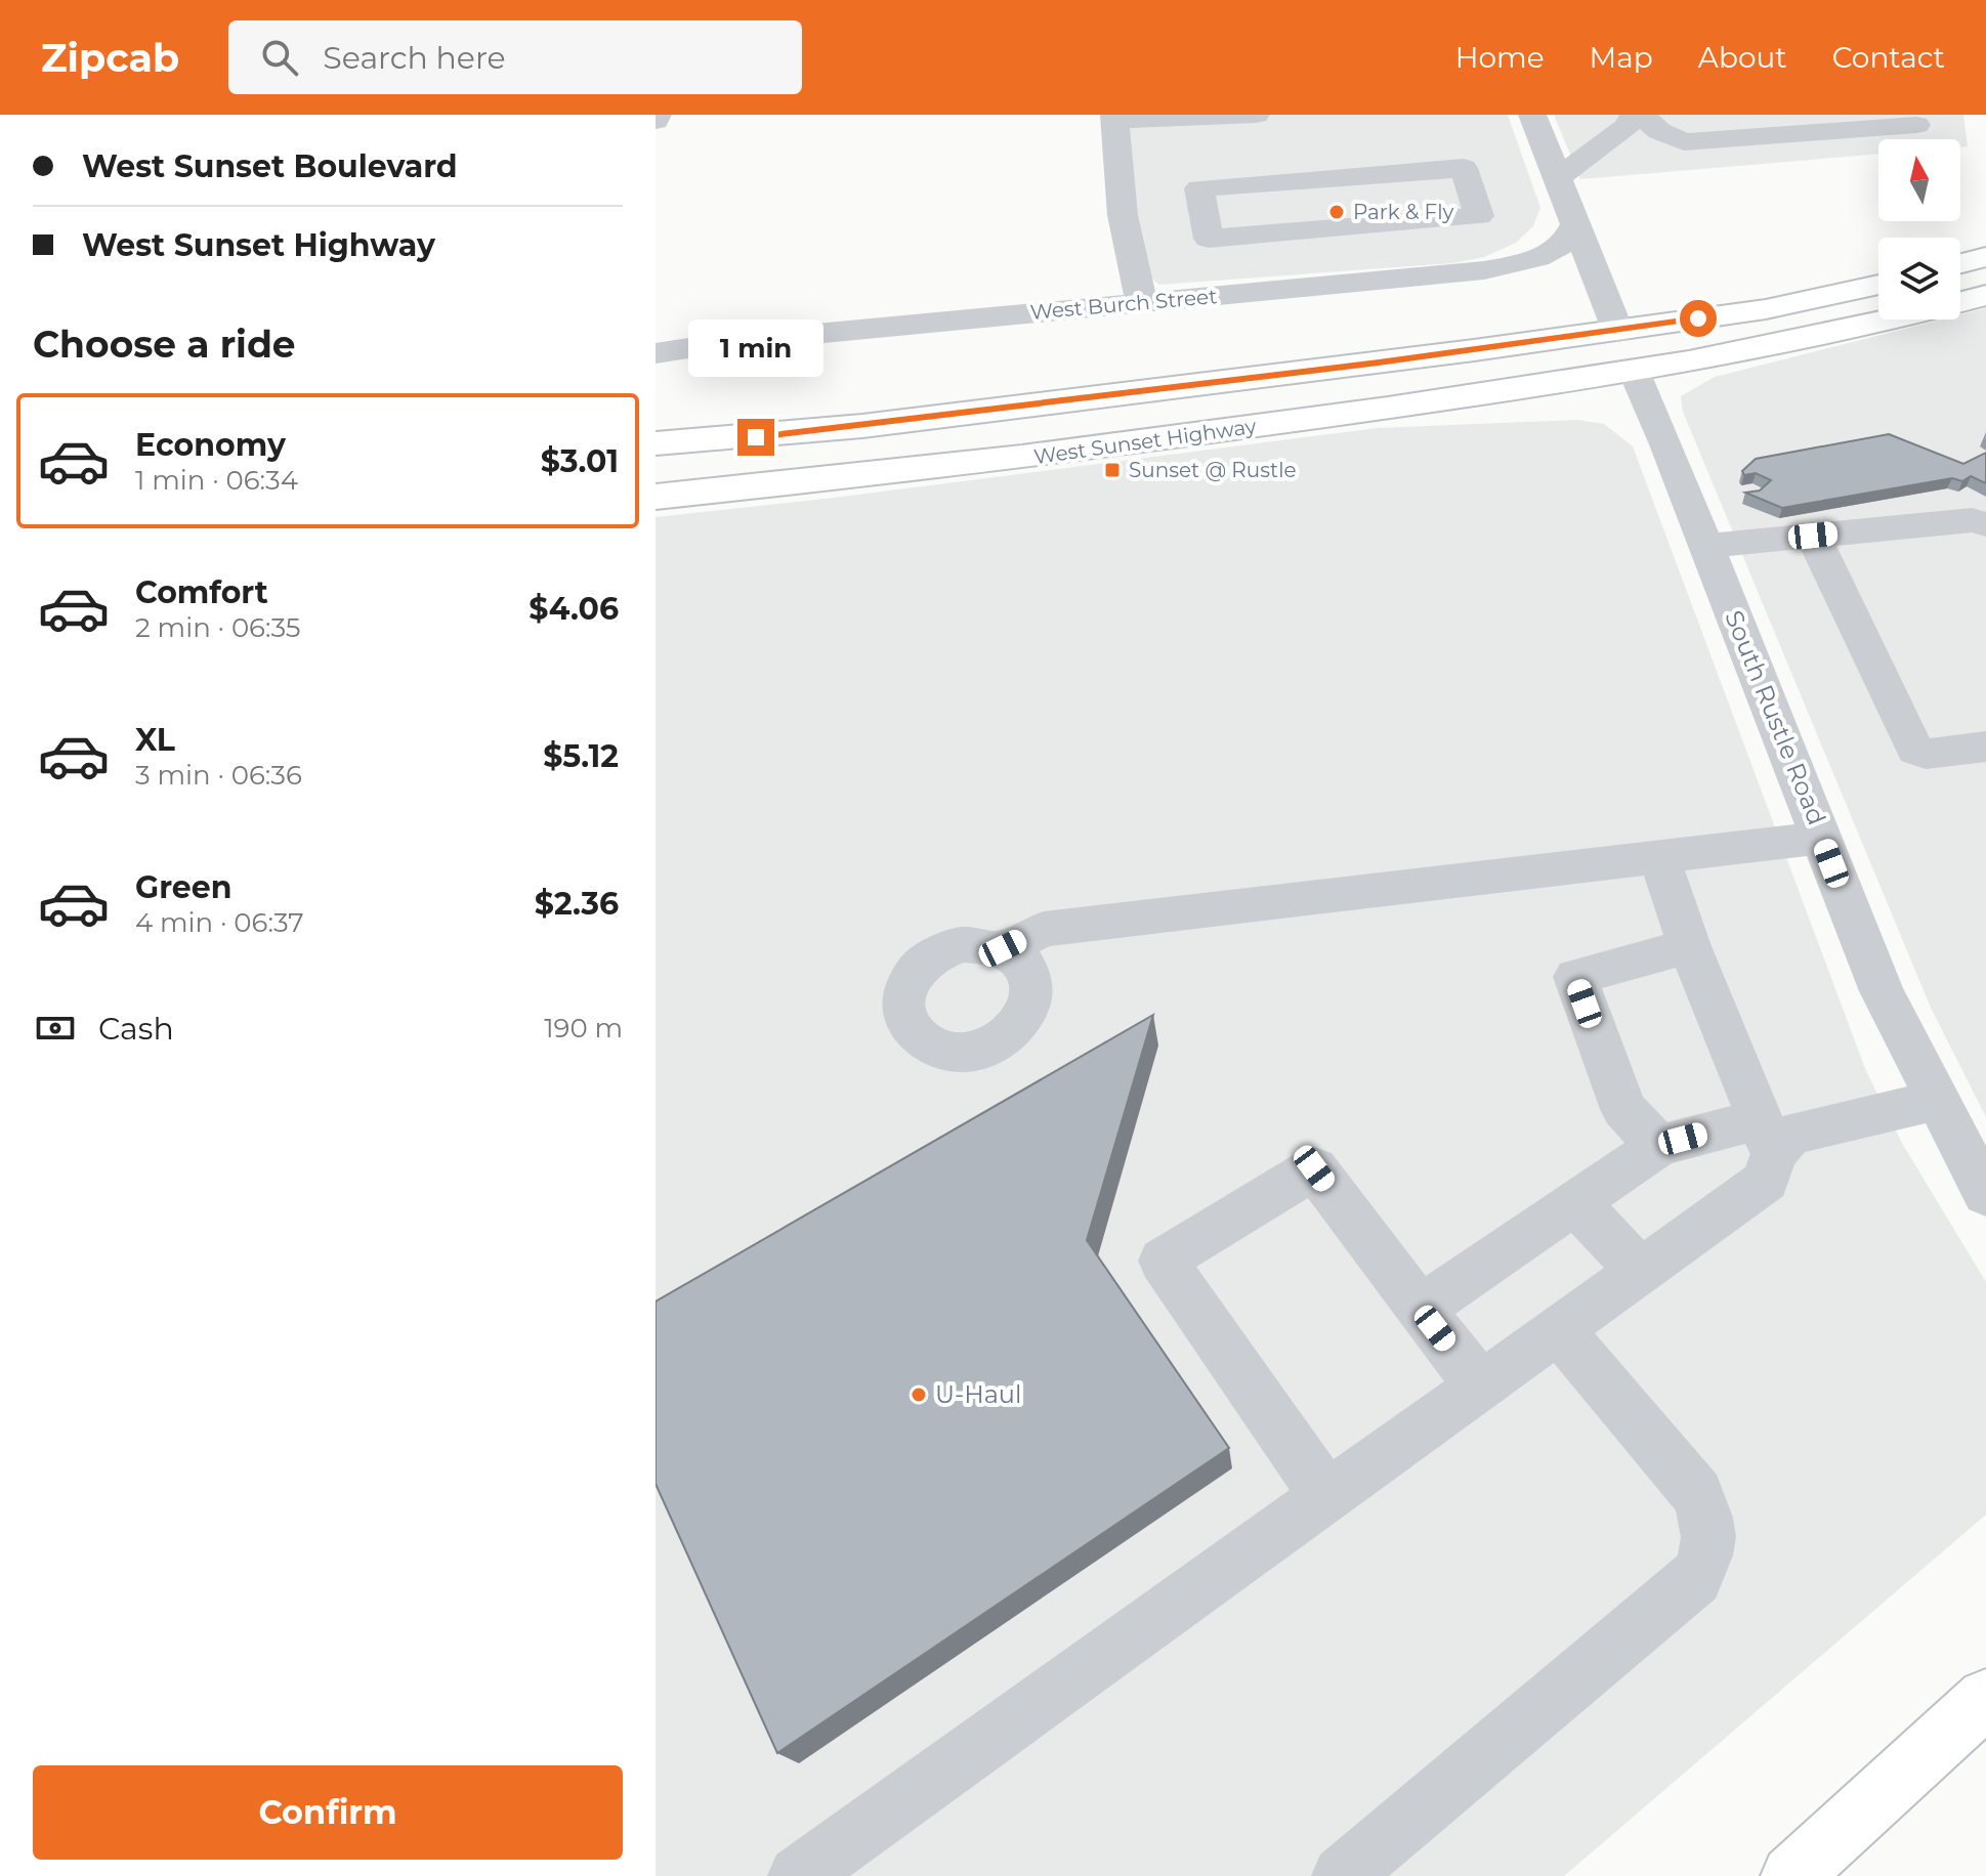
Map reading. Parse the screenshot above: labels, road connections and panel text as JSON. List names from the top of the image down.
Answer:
{
  "streets": {
    "main road": ["West Sunset Highway"],
    "street": ["West Burch Street", "South Rustle Road"]
  },
  "crossings": [
    ["West Sunset Highway", "South Rustle Road"]
  ],
  "places": {
    "other": ["Park & Fly", "U-Haul"],
    "transit": ["Sunset @ Rustle"]
  },
  "north": "top",
  "page": {
    "header": "Zipcab",
    "search": "Search here",
    "nav": [
      "Home",
      "Map",
      "About",
      "Contact"
    ],
    "banner": ["West Sunset Boulevard", "West Sunset Highway"],
    "heading": "Choose a ride",
    "bubble": "1 min",
    "list": [
      {
        "name": "Economy",
        "note": "1 min · 06:34",
        "value": "$3.01"
      },
      {
        "name": "Comfort",
        "note": "2 min · 06:35",
        "value": "$4.06"
      },
      {
        "name": "XL",
        "note": "3 min · 06:36",
        "value": "$5.12"
      },
      {
        "name": "Green",
        "note": "4 min · 06:37",
        "value": "$2.36"
      }
    ],
    "pay": ["Cash", "190 m"],
    "buttons": "Confirm"
  }
}
